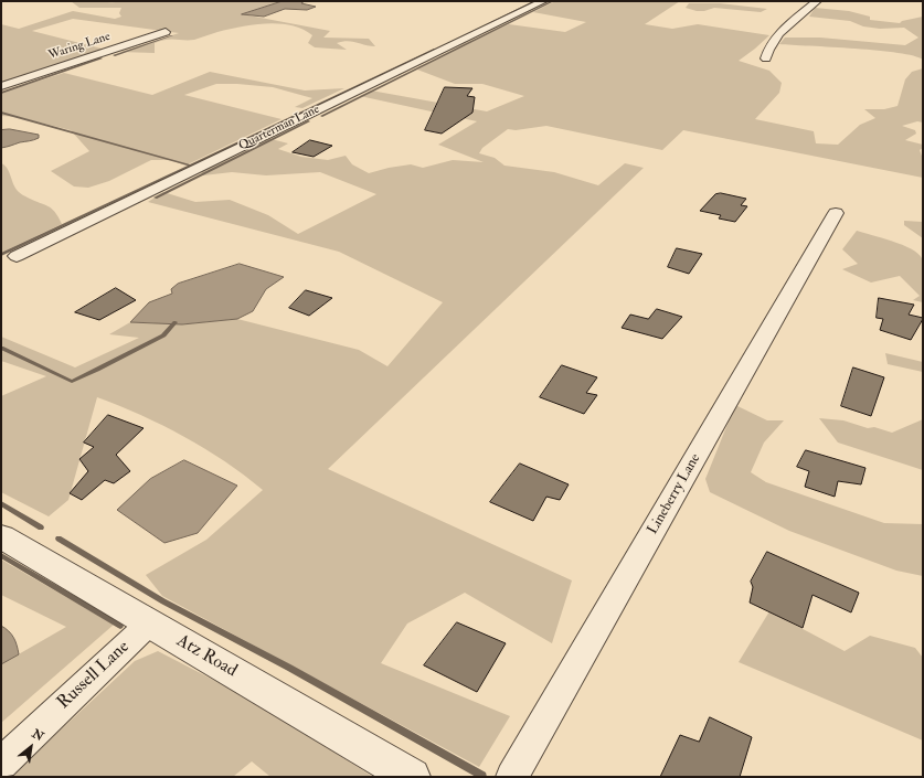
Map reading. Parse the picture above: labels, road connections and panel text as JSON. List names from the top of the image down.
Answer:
{
  "streets": {
    "street": [
      "Waring Lane",
      "Quarterman Lane",
      "Lineberry Lane",
      "Atz Road",
      "Russell Lane"
    ]
  },
  "crossings": [
    ["Atz Road", "Russell Lane"]
  ],
  "north": "top right"
}
